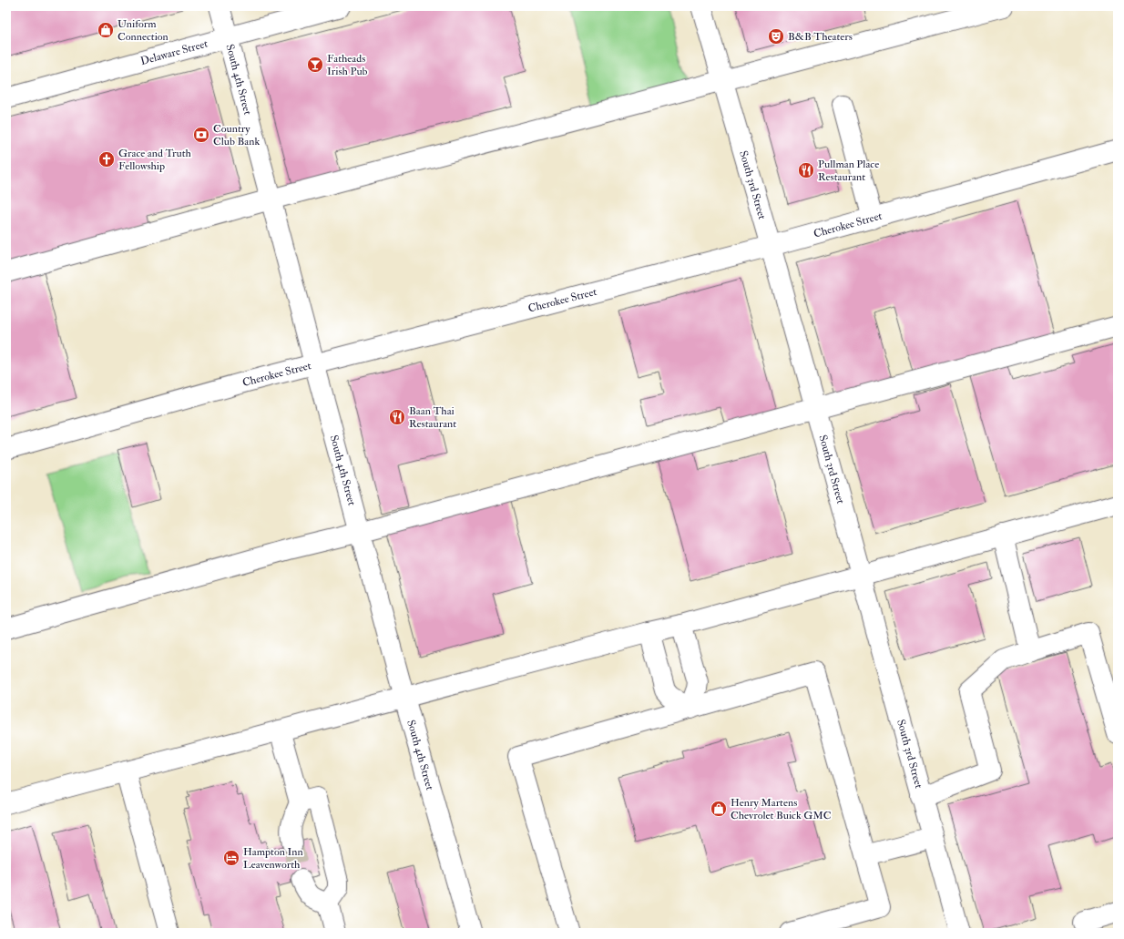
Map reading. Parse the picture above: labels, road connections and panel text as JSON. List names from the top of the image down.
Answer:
{
  "streets": {
    "main road": [
      "Delaware Street",
      "South 4th Street",
      "South 3rd Street",
      "Cherokee Street"
    ]
  },
  "crossings": [
    ["Delaware Street", "South 4th Street"],
    ["South 4th Street", "Cherokee Street"],
    ["South 3rd Street", "Cherokee Street"]
  ],
  "places": {
    "shop": ["Uniform Connection", "Henry Martens Chevrolet Buick GMC"],
    "theatre": ["B&B Theaters"],
    "bar": ["Fatheads Irish Pub"],
    "bank": ["Country Club Bank"],
    "church": ["Grace and Truth Fellowship"],
    "restaurant": ["Pullman Place Restaurant", "Baan Thai Restaurant"],
    "hotel": ["Hampton Inn Leavenworth"]
  }
}
